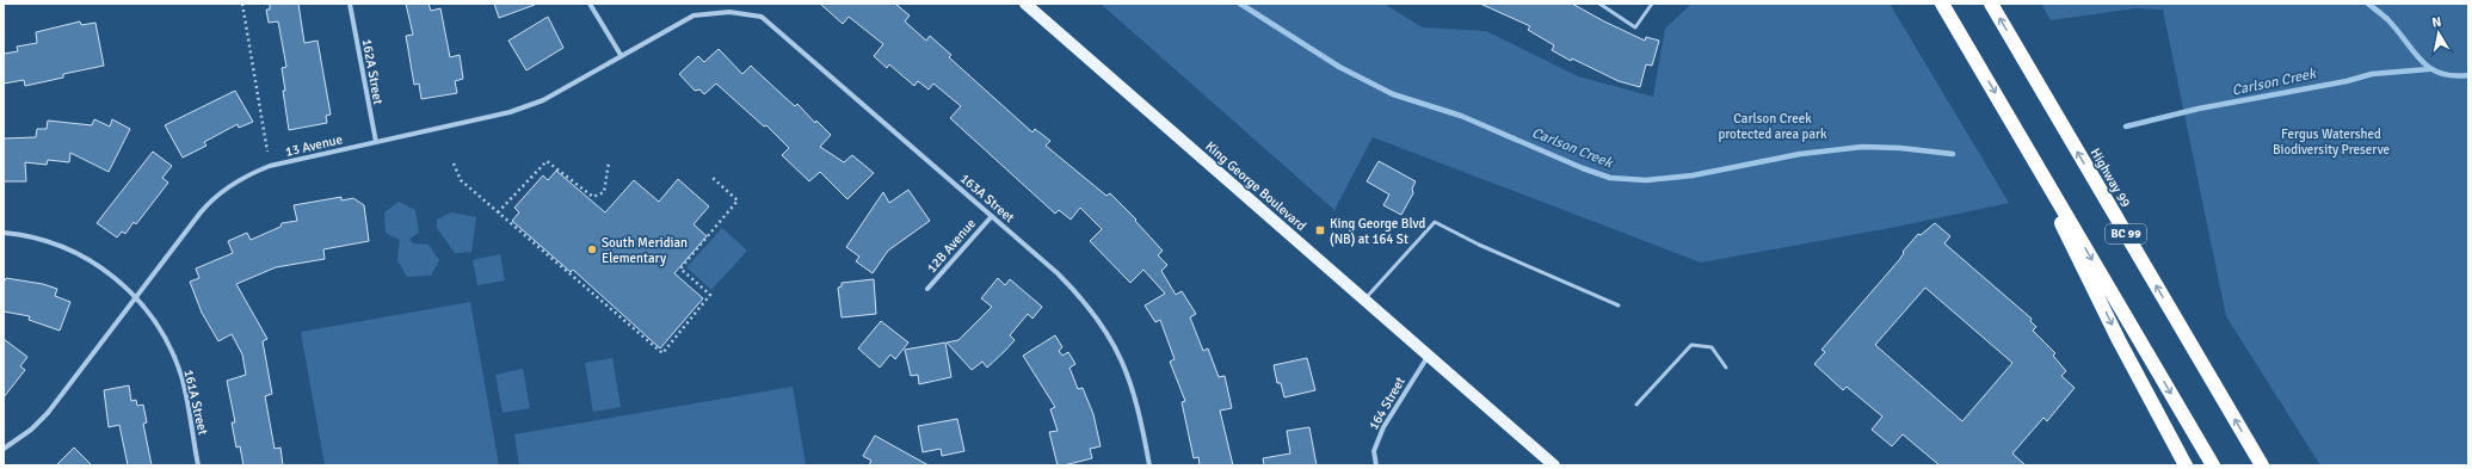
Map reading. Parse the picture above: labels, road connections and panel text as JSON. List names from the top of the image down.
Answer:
{
  "streets": {
    "highway": ["Highway 99", "BC 99"],
    "main road": ["King George Boulevard"],
    "street": [
      "162A Street",
      "13 Avenue",
      "163A Street",
      "12B Avenue",
      "161A Street",
      "164 Street"
    ]
  },
  "crossings": [
    ["162A Street", "13 Avenue"],
    ["13 Avenue", "163A Street"],
    ["13 Avenue", "161A Street"],
    ["King George Boulevard", "164 Street"],
    ["163A Street", "12B Avenue"]
  ],
  "water": ["Carlson Creek"],
  "parks": ["Carlson Creek protected area park", "Fergus Watershed Biodiversity Preserve"],
  "places": {
    "transit": ["King George Blvd (NB) at 164 St"],
    "other": ["South Meridian Elementary"]
  },
  "north": "top"
}
